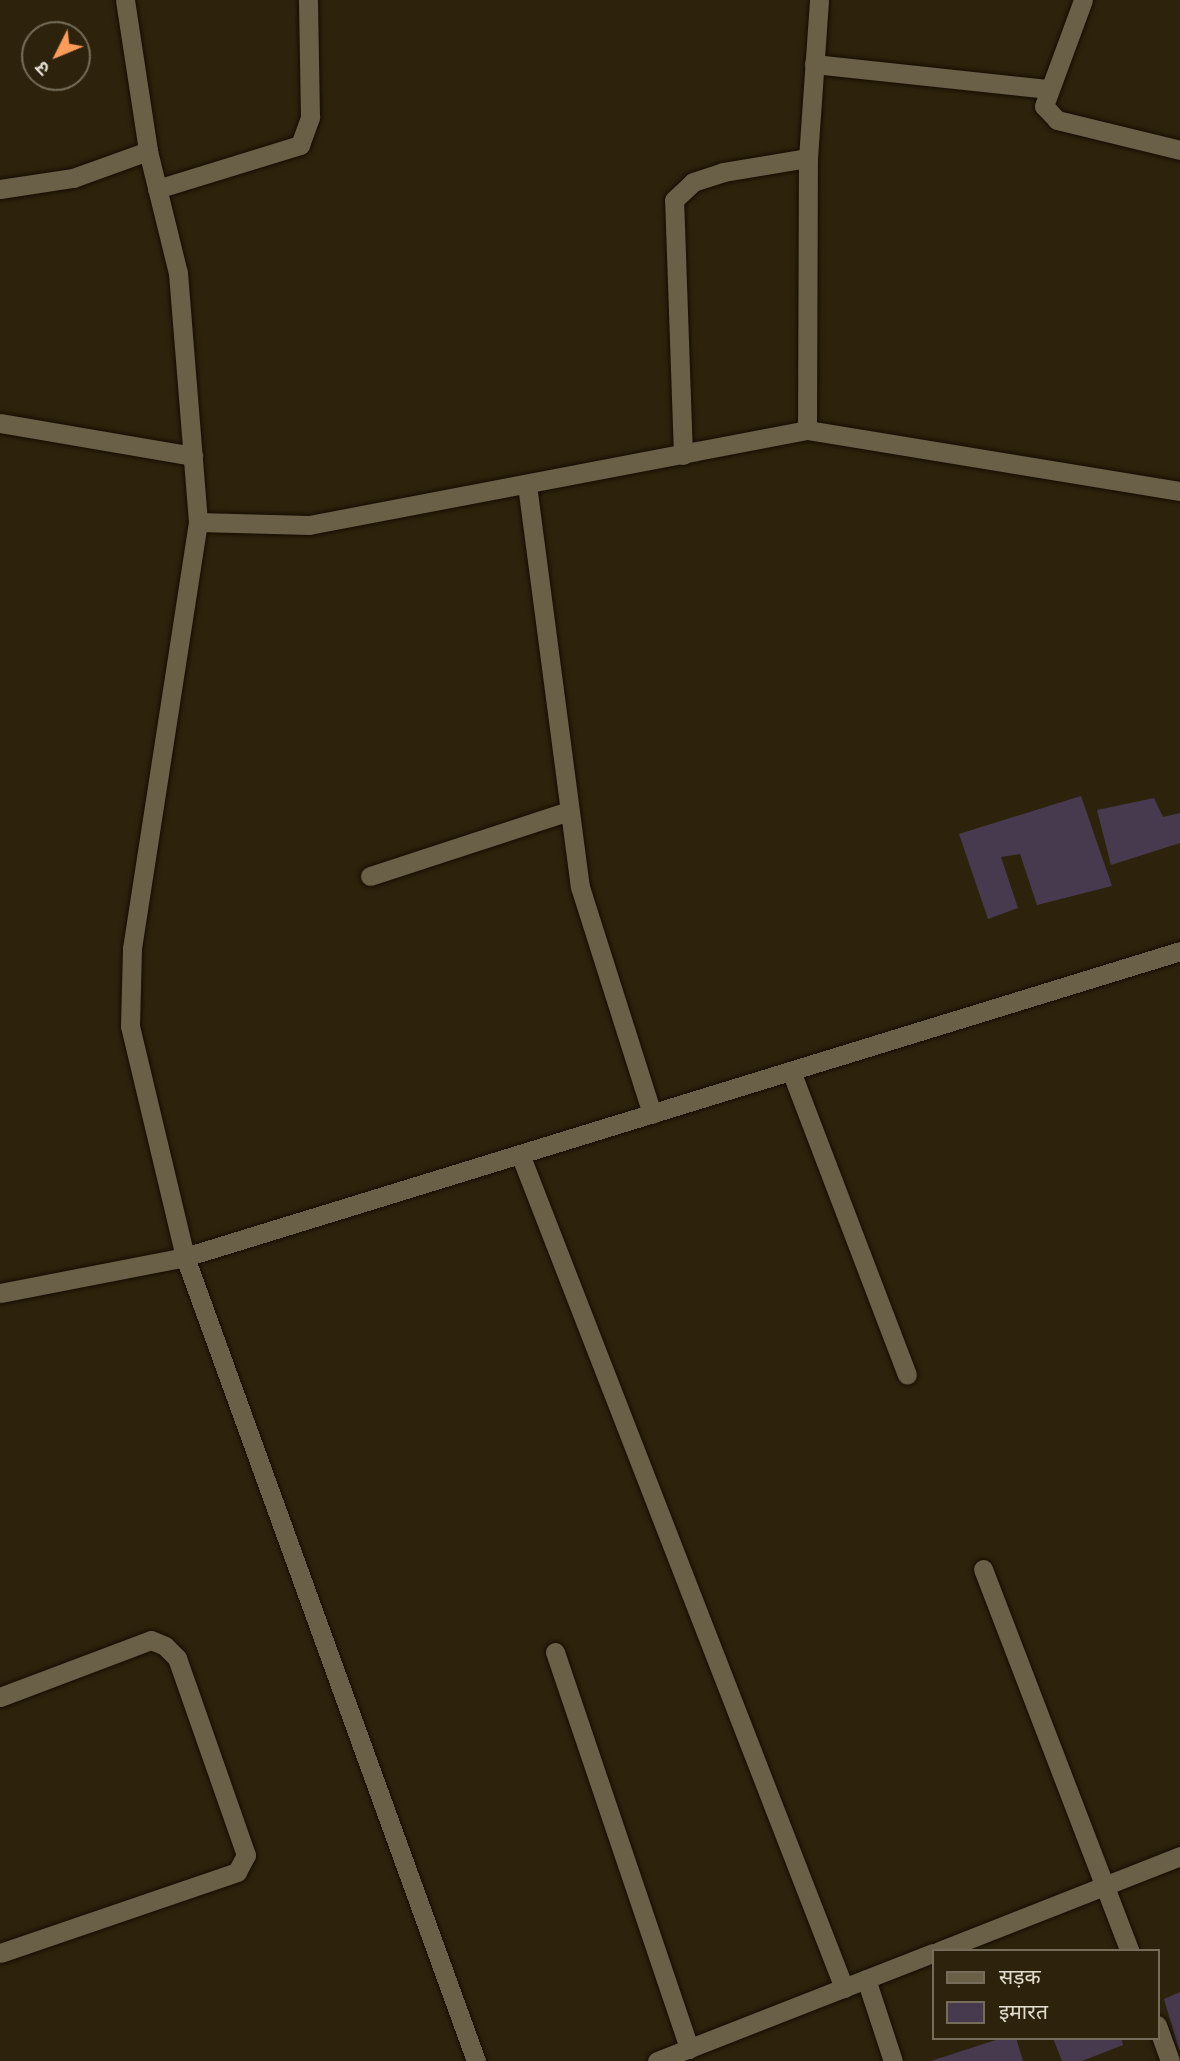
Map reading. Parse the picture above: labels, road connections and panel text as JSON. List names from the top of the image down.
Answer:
{
  "legend": ["सड़क", "इमारत"],
  "north": "bottom left"
}
